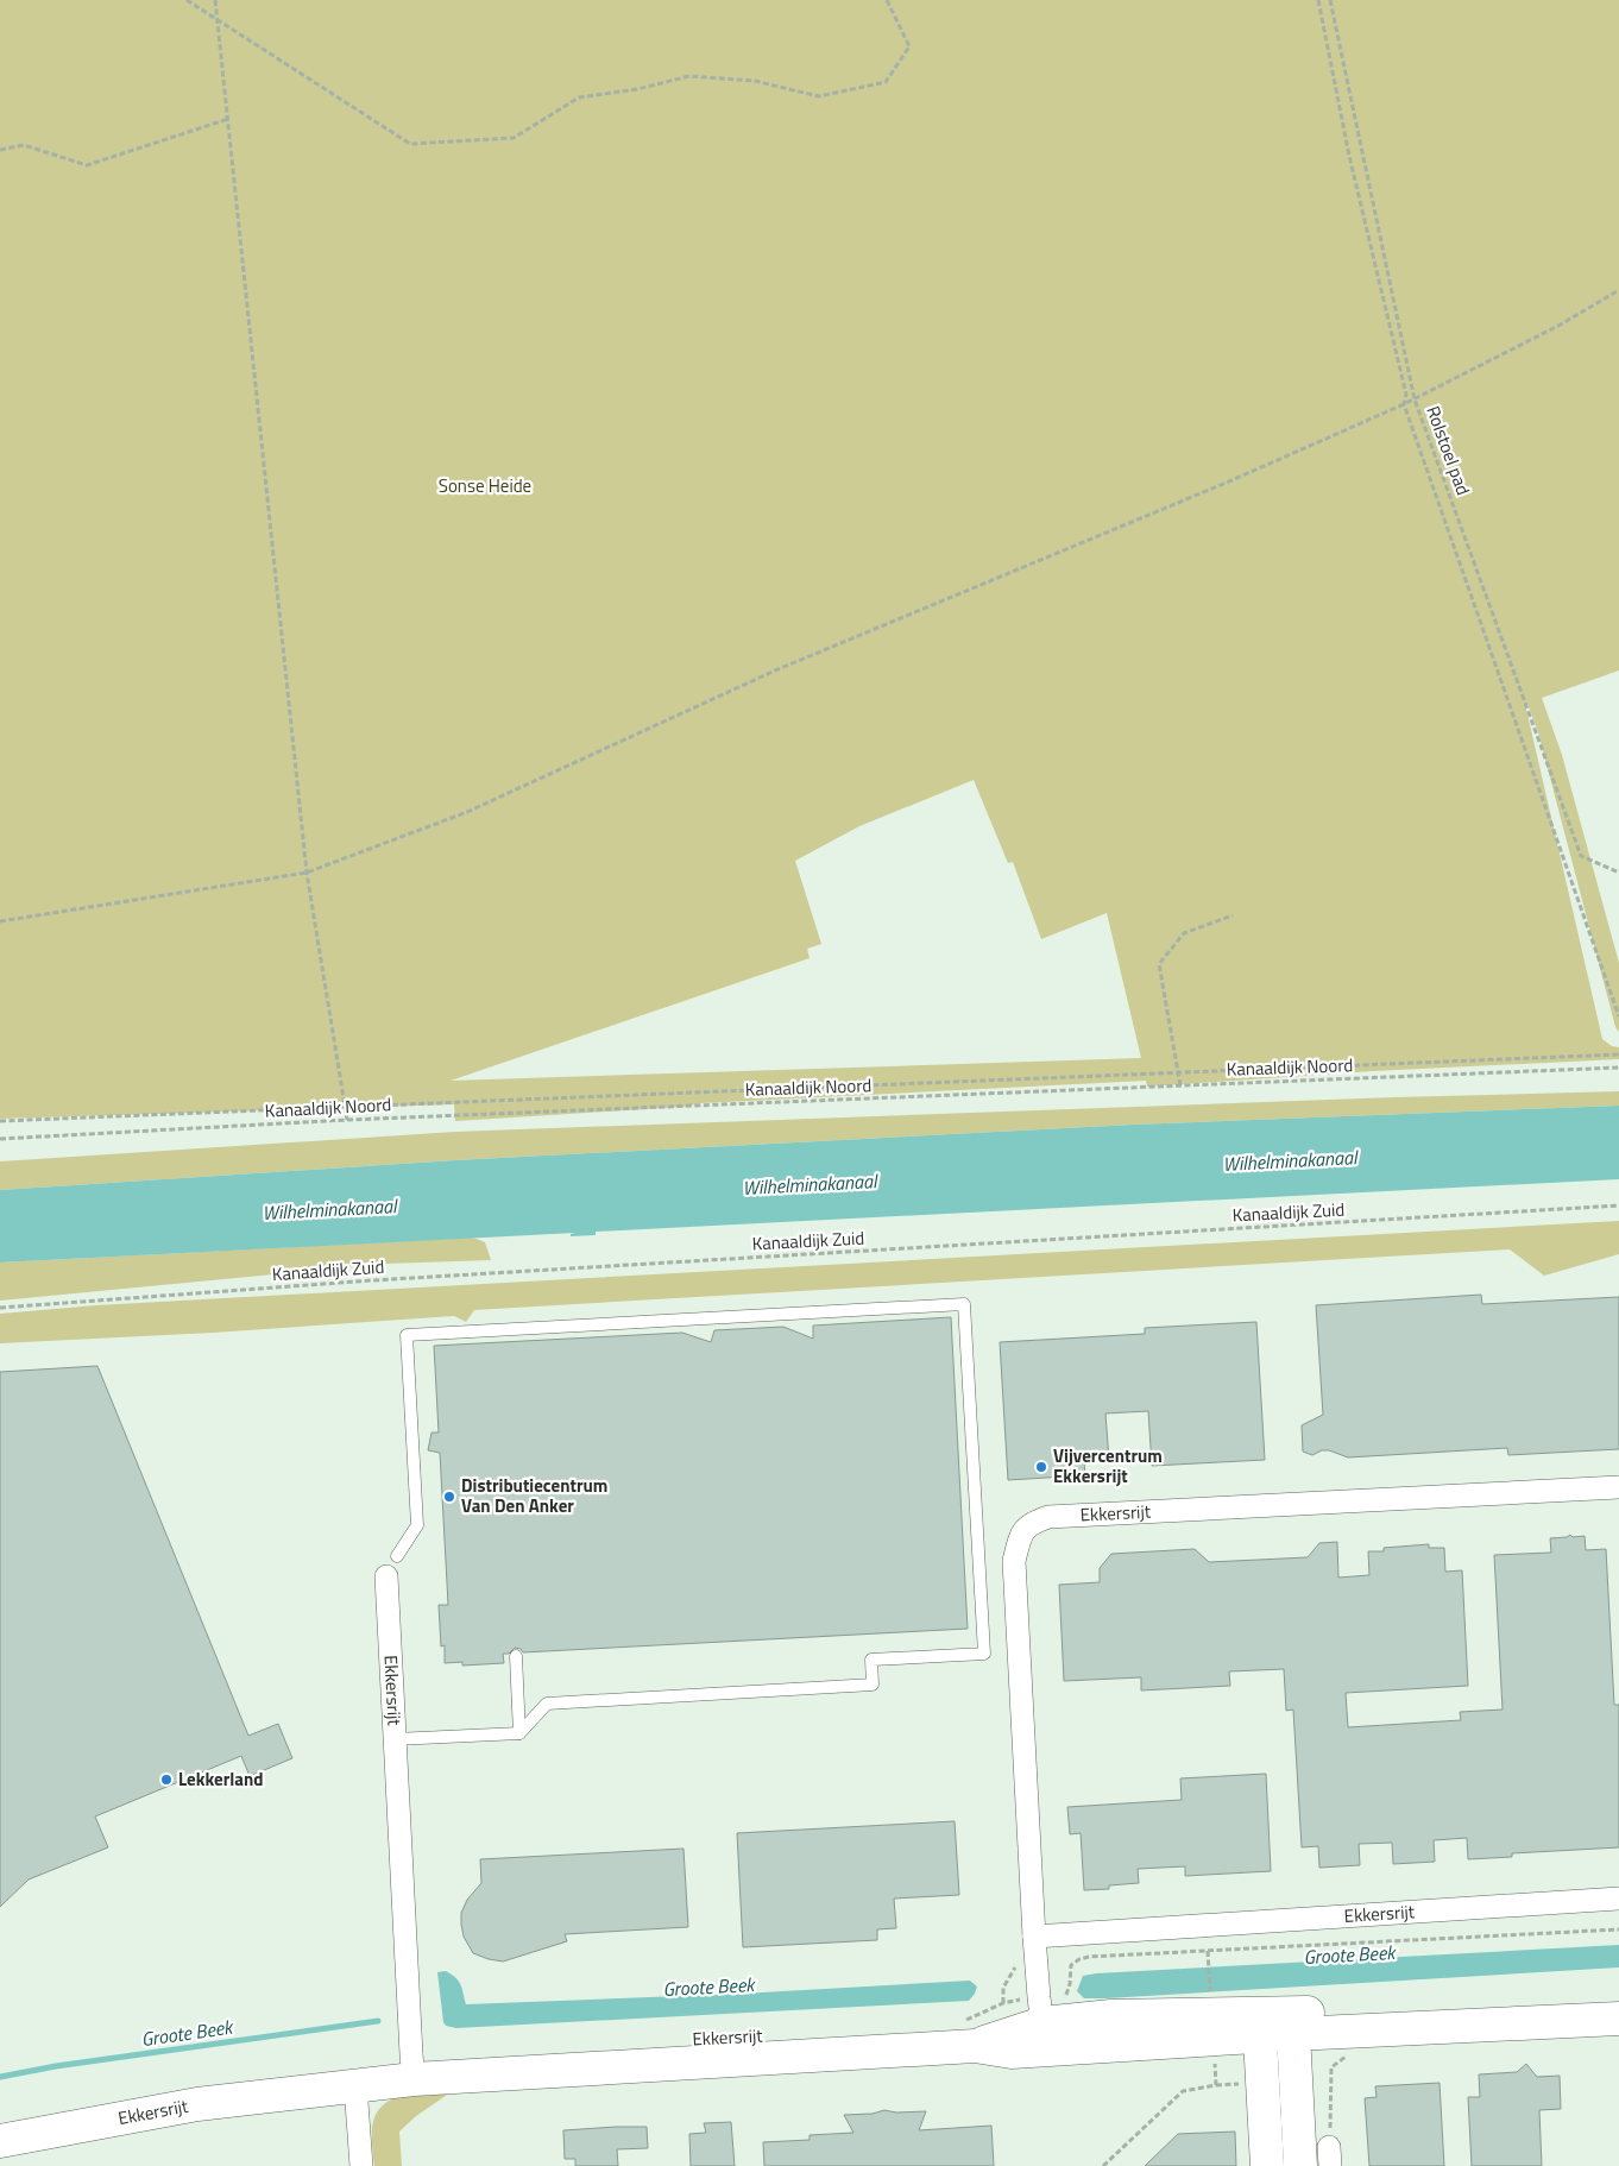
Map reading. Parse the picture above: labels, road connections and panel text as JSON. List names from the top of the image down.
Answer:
{
  "streets": {
    "main road": ["Ekkersrijt"],
    "path": ["Rolstoel pad", "Kanaaldijk Noord", "Kanaaldijk Zuid"]
  },
  "water": ["Wilhelminakanaal", "Groote Beek"],
  "parks": ["Sonse Heide"],
  "places": ["Vijvercentrum Ekkersrijt", "Distributiecentrum Van Den Anker", "Lekkerland"]
}
